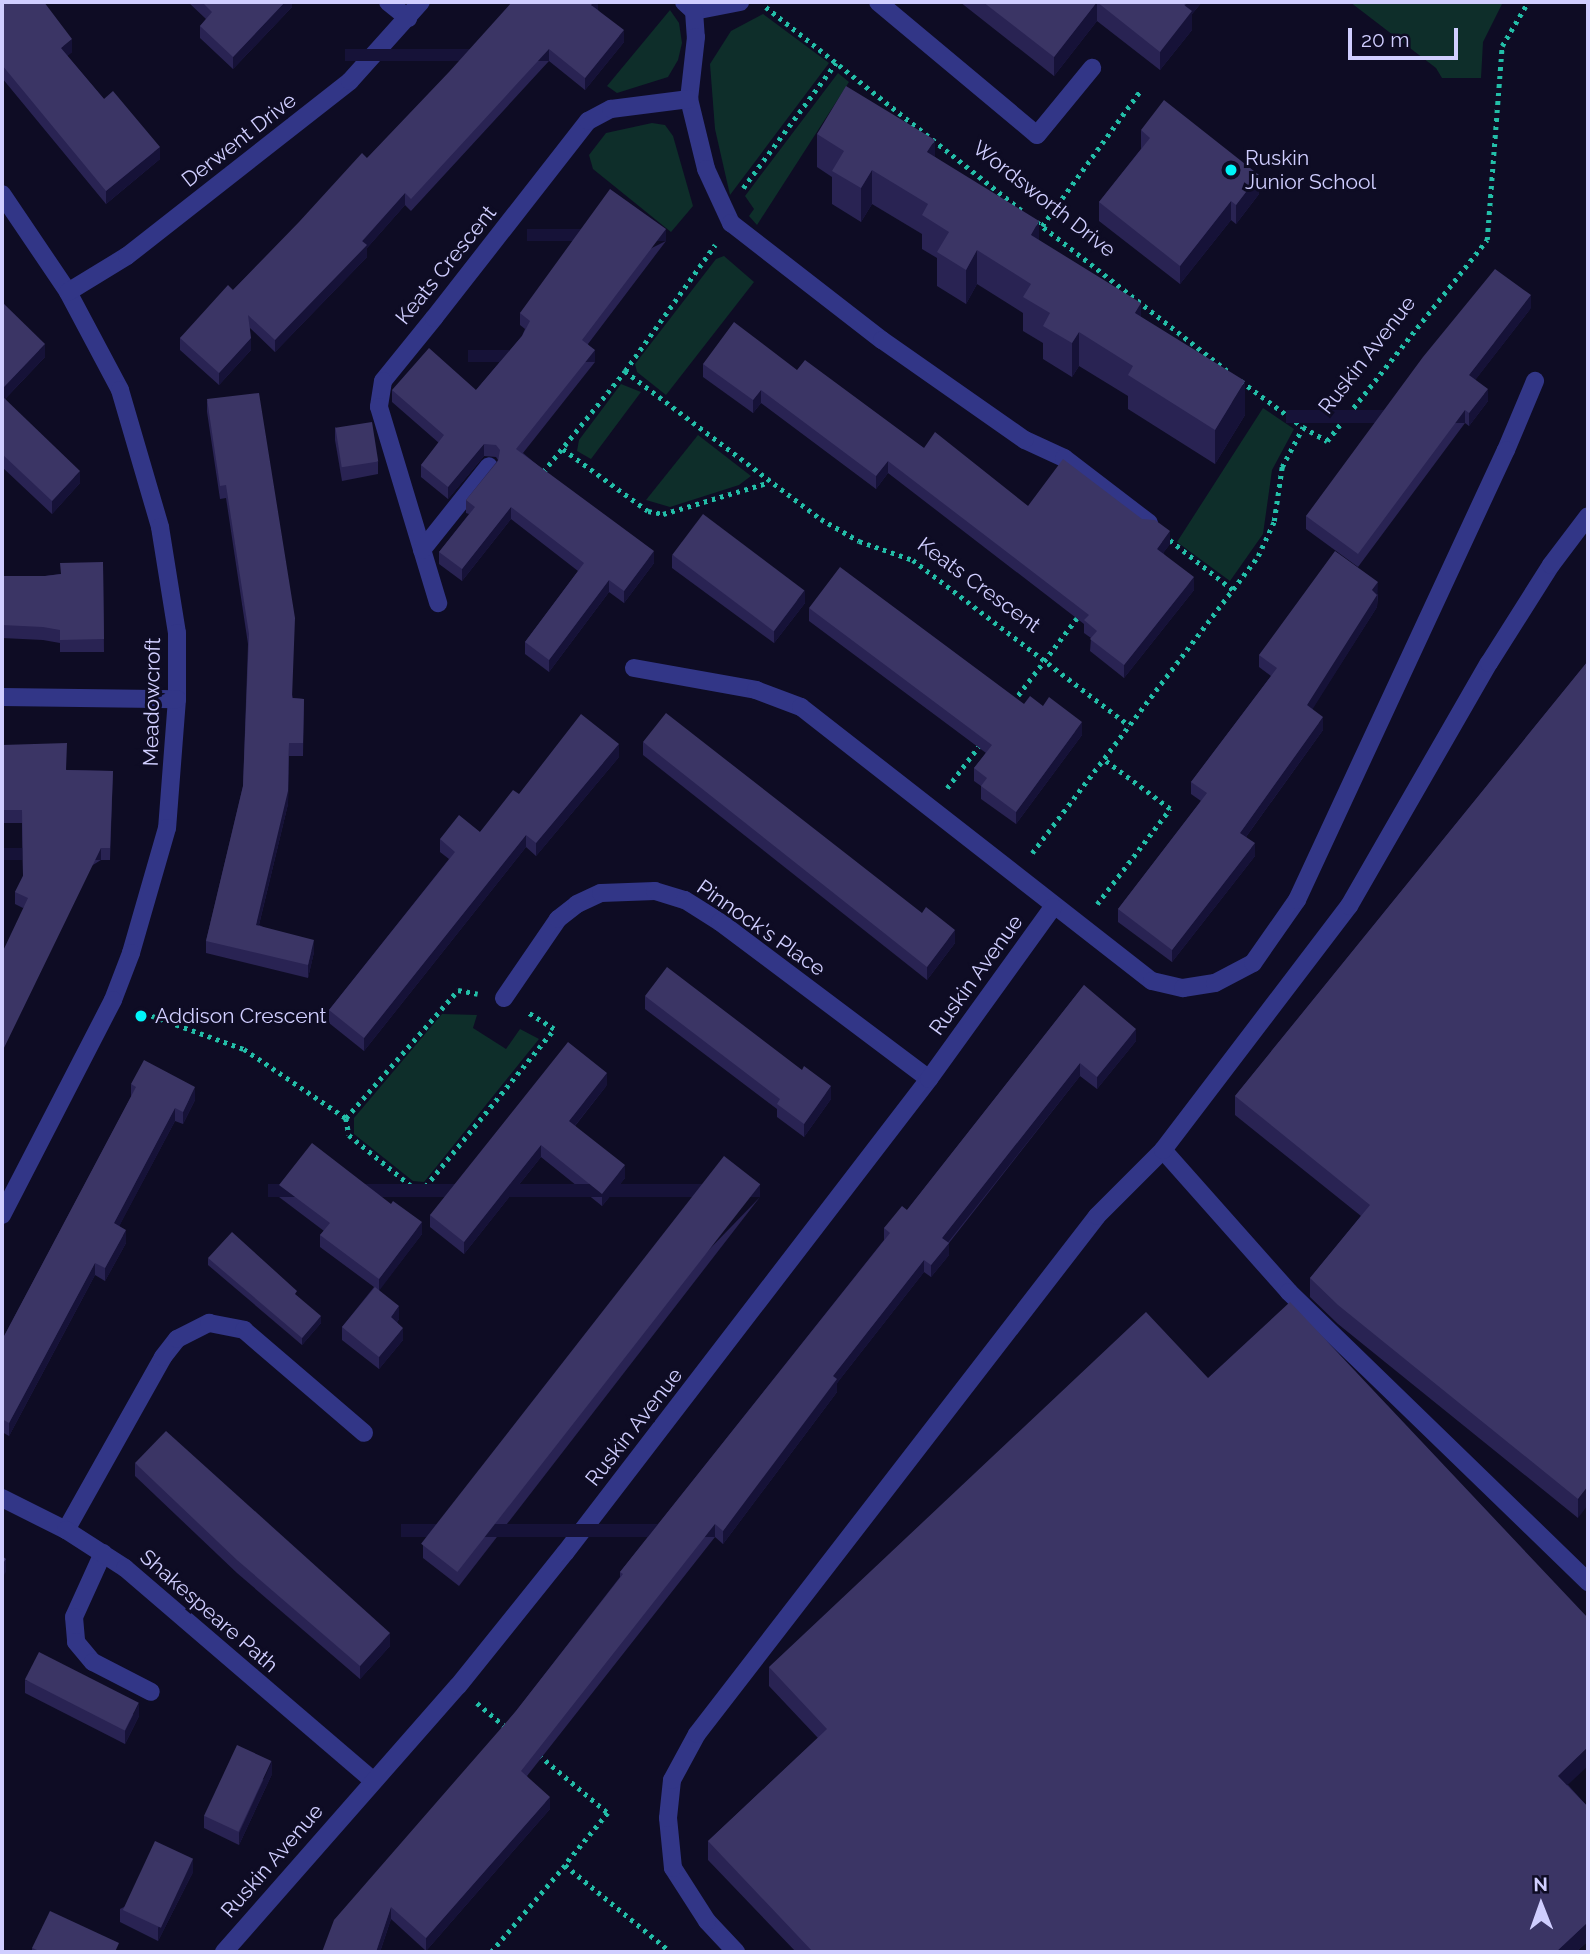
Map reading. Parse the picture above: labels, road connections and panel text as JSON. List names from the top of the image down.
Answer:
{
  "streets": {
    "street": [
      "Derwent Drive",
      "Keats Crescent",
      "Ruskin Avenue",
      "Meadowcroft",
      "Pinnock's Place",
      "Shakespeare Path"
    ],
    "path": ["Wordsworth Drive"]
  },
  "crossings": [
    ["Derwent Drive", "Meadowcroft"],
    ["Wordsworth Drive", "Ruskin Avenue"],
    ["Keats Crescent", "Ruskin Avenue"],
    ["Ruskin Avenue", "Pinnock's Place"],
    ["Ruskin Avenue", "Shakespeare Path"]
  ],
  "places": ["Ruskin Junior School", "Addison Crescent"],
  "scale_bar": "20 m",
  "north": "top"
}
